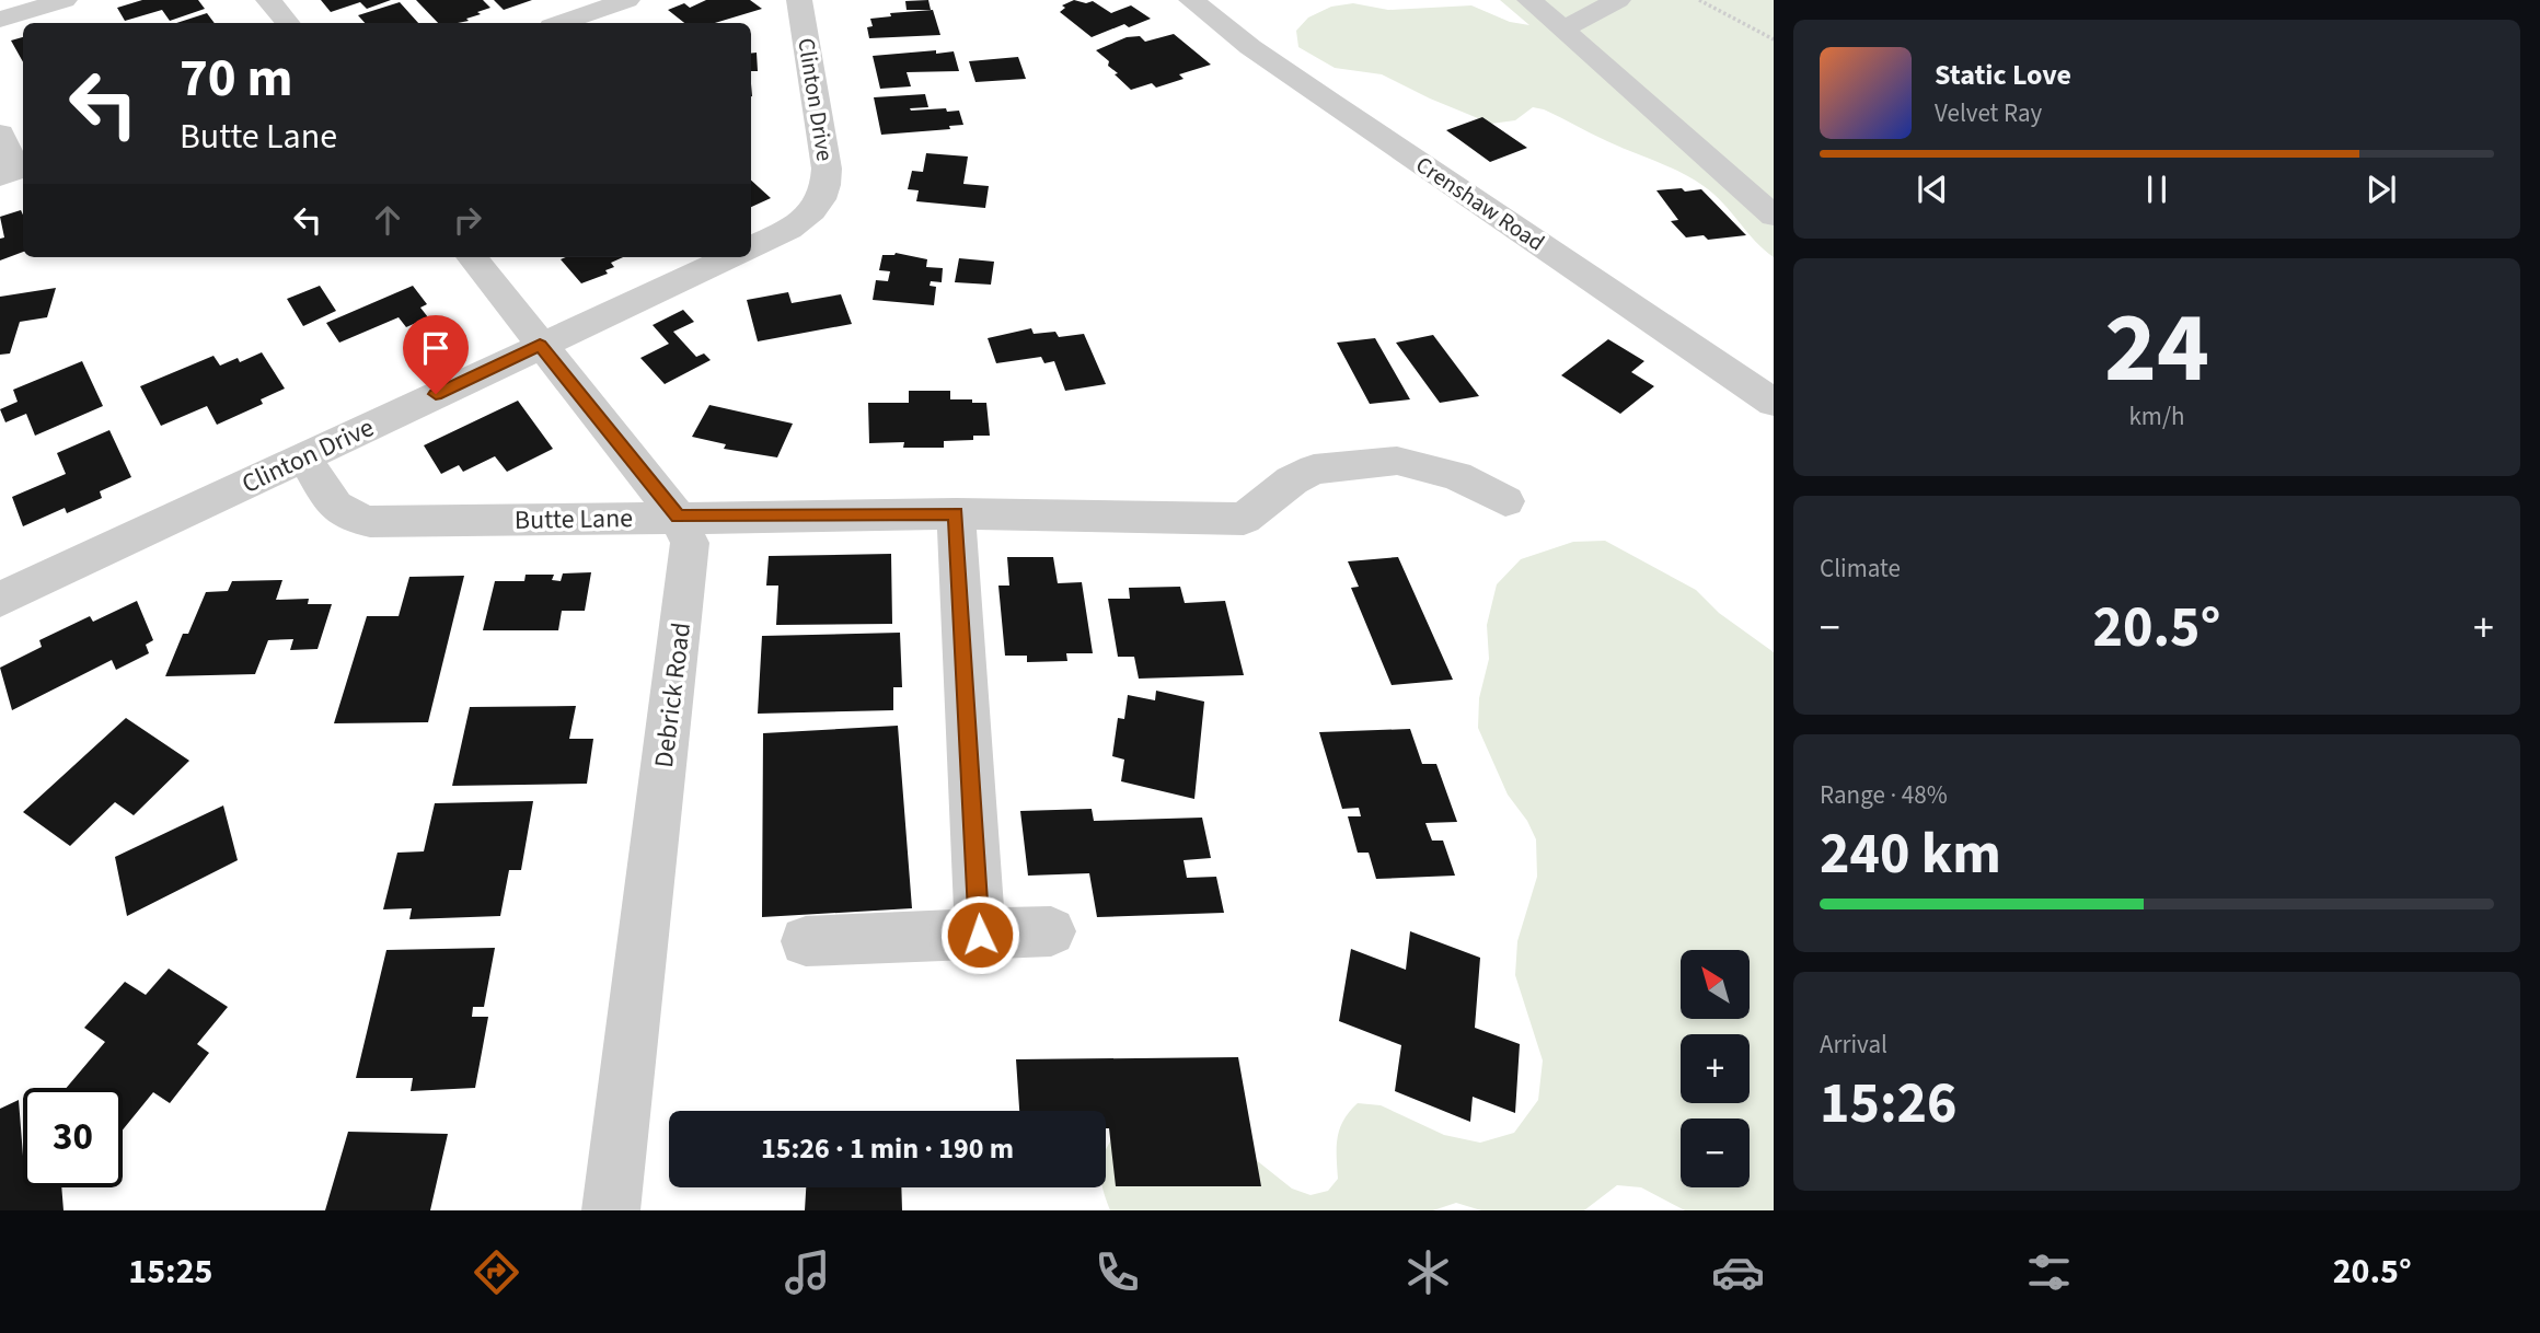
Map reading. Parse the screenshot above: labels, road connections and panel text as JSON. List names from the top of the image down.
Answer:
{
  "streets": {
    "street": [
      "Clinton Drive",
      "Crenshaw Road",
      "Butte Lane",
      "Debrick Road"
    ]
  },
  "crossings": [
    ["Clinton Drive", "Butte Lane"],
    ["Clinton Drive", "Debrick Road"],
    ["Butte Lane", "Debrick Road"]
  ],
  "north": "top left",
  "page": {
    "turn": ["70 m", "Butte Lane"],
    "song": ["Static Love", "Velvet Ray"],
    "tile": [
      ["24", "km/h"],
      "Climate",
      ["Range · 48%", "240 km"],
      ["Arrival", "15:26"]
    ],
    "heat": ["−", "20.5°", "+"],
    "map_buttons": ["+", "−"],
    "limit": "30",
    "trip": "15:26 · 1 min · 190 m",
    "tabs": ["15:25", "20.5°"]
  }
}
